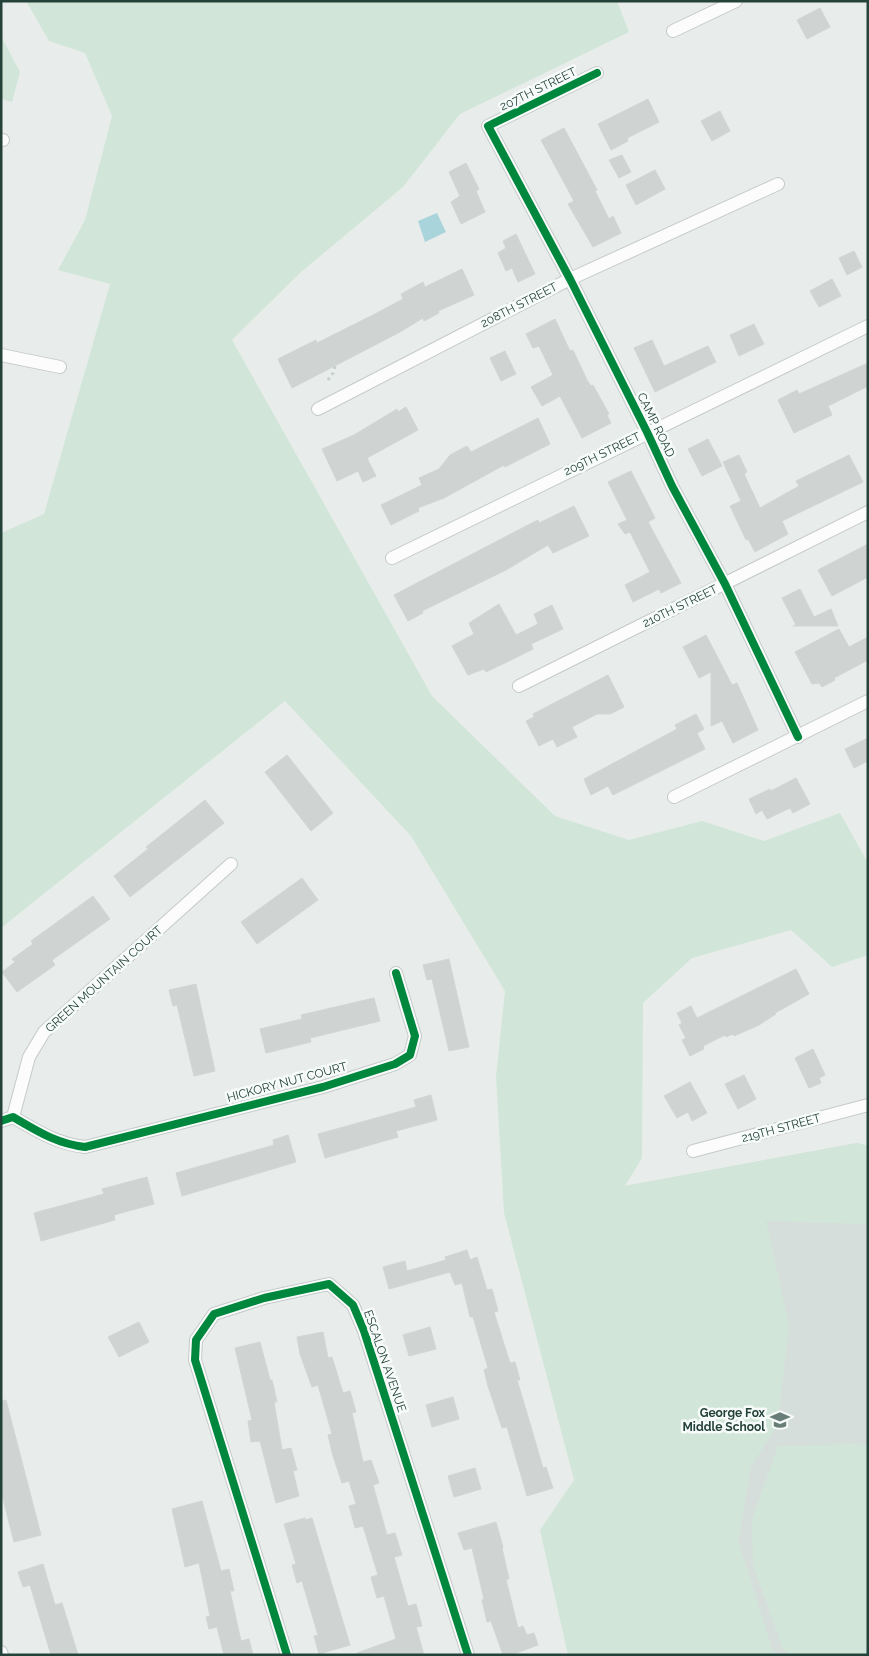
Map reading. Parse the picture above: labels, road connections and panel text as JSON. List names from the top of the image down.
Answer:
{
  "streets": {
    "street": [
      "207TH STREET",
      "208TH STREET",
      "CAMP ROAD",
      "209TH STREET",
      "210TH STREET",
      "GREEN MOUNTAIN COURT",
      "HICKORY NUT COURT",
      "219TH STREET",
      "ESCALON AVENUE"
    ]
  },
  "crossings": [
    ["207TH STREET", "CAMP ROAD"],
    ["208TH STREET", "CAMP ROAD"],
    ["CAMP ROAD", "209TH STREET"],
    ["CAMP ROAD", "210TH STREET"],
    ["GREEN MOUNTAIN COURT", "HICKORY NUT COURT"]
  ],
  "places": {
    "school or university": ["George Fox Middle School"]
  }
}
